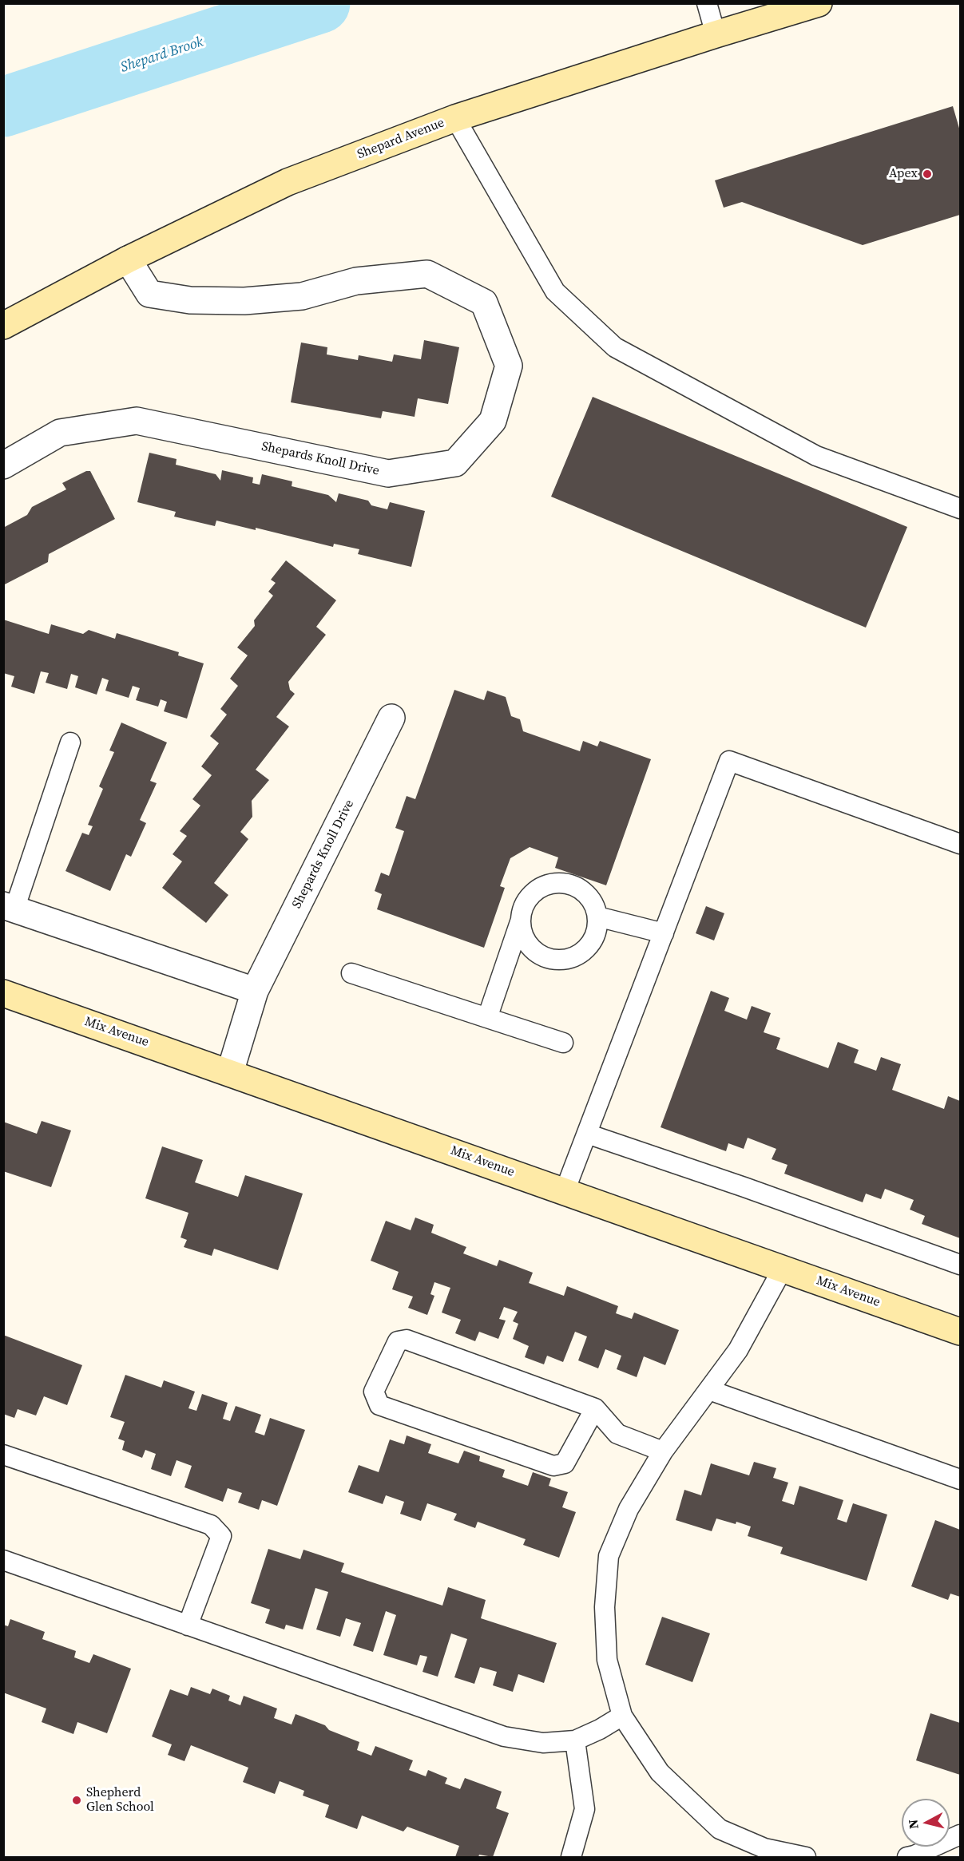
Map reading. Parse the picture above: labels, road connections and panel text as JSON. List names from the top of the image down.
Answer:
{
  "streets": {
    "street": ["Shepard Avenue", "Shepards Knoll Drive", "Mix Avenue"]
  },
  "crossings": [
    ["Shepard Avenue", "Shepards Knoll Drive"],
    ["Shepards Knoll Drive", "Mix Avenue"]
  ],
  "water": ["Shepard Brook"],
  "places": ["Apex", "Shepherd Glen School"],
  "north": "left"
}
